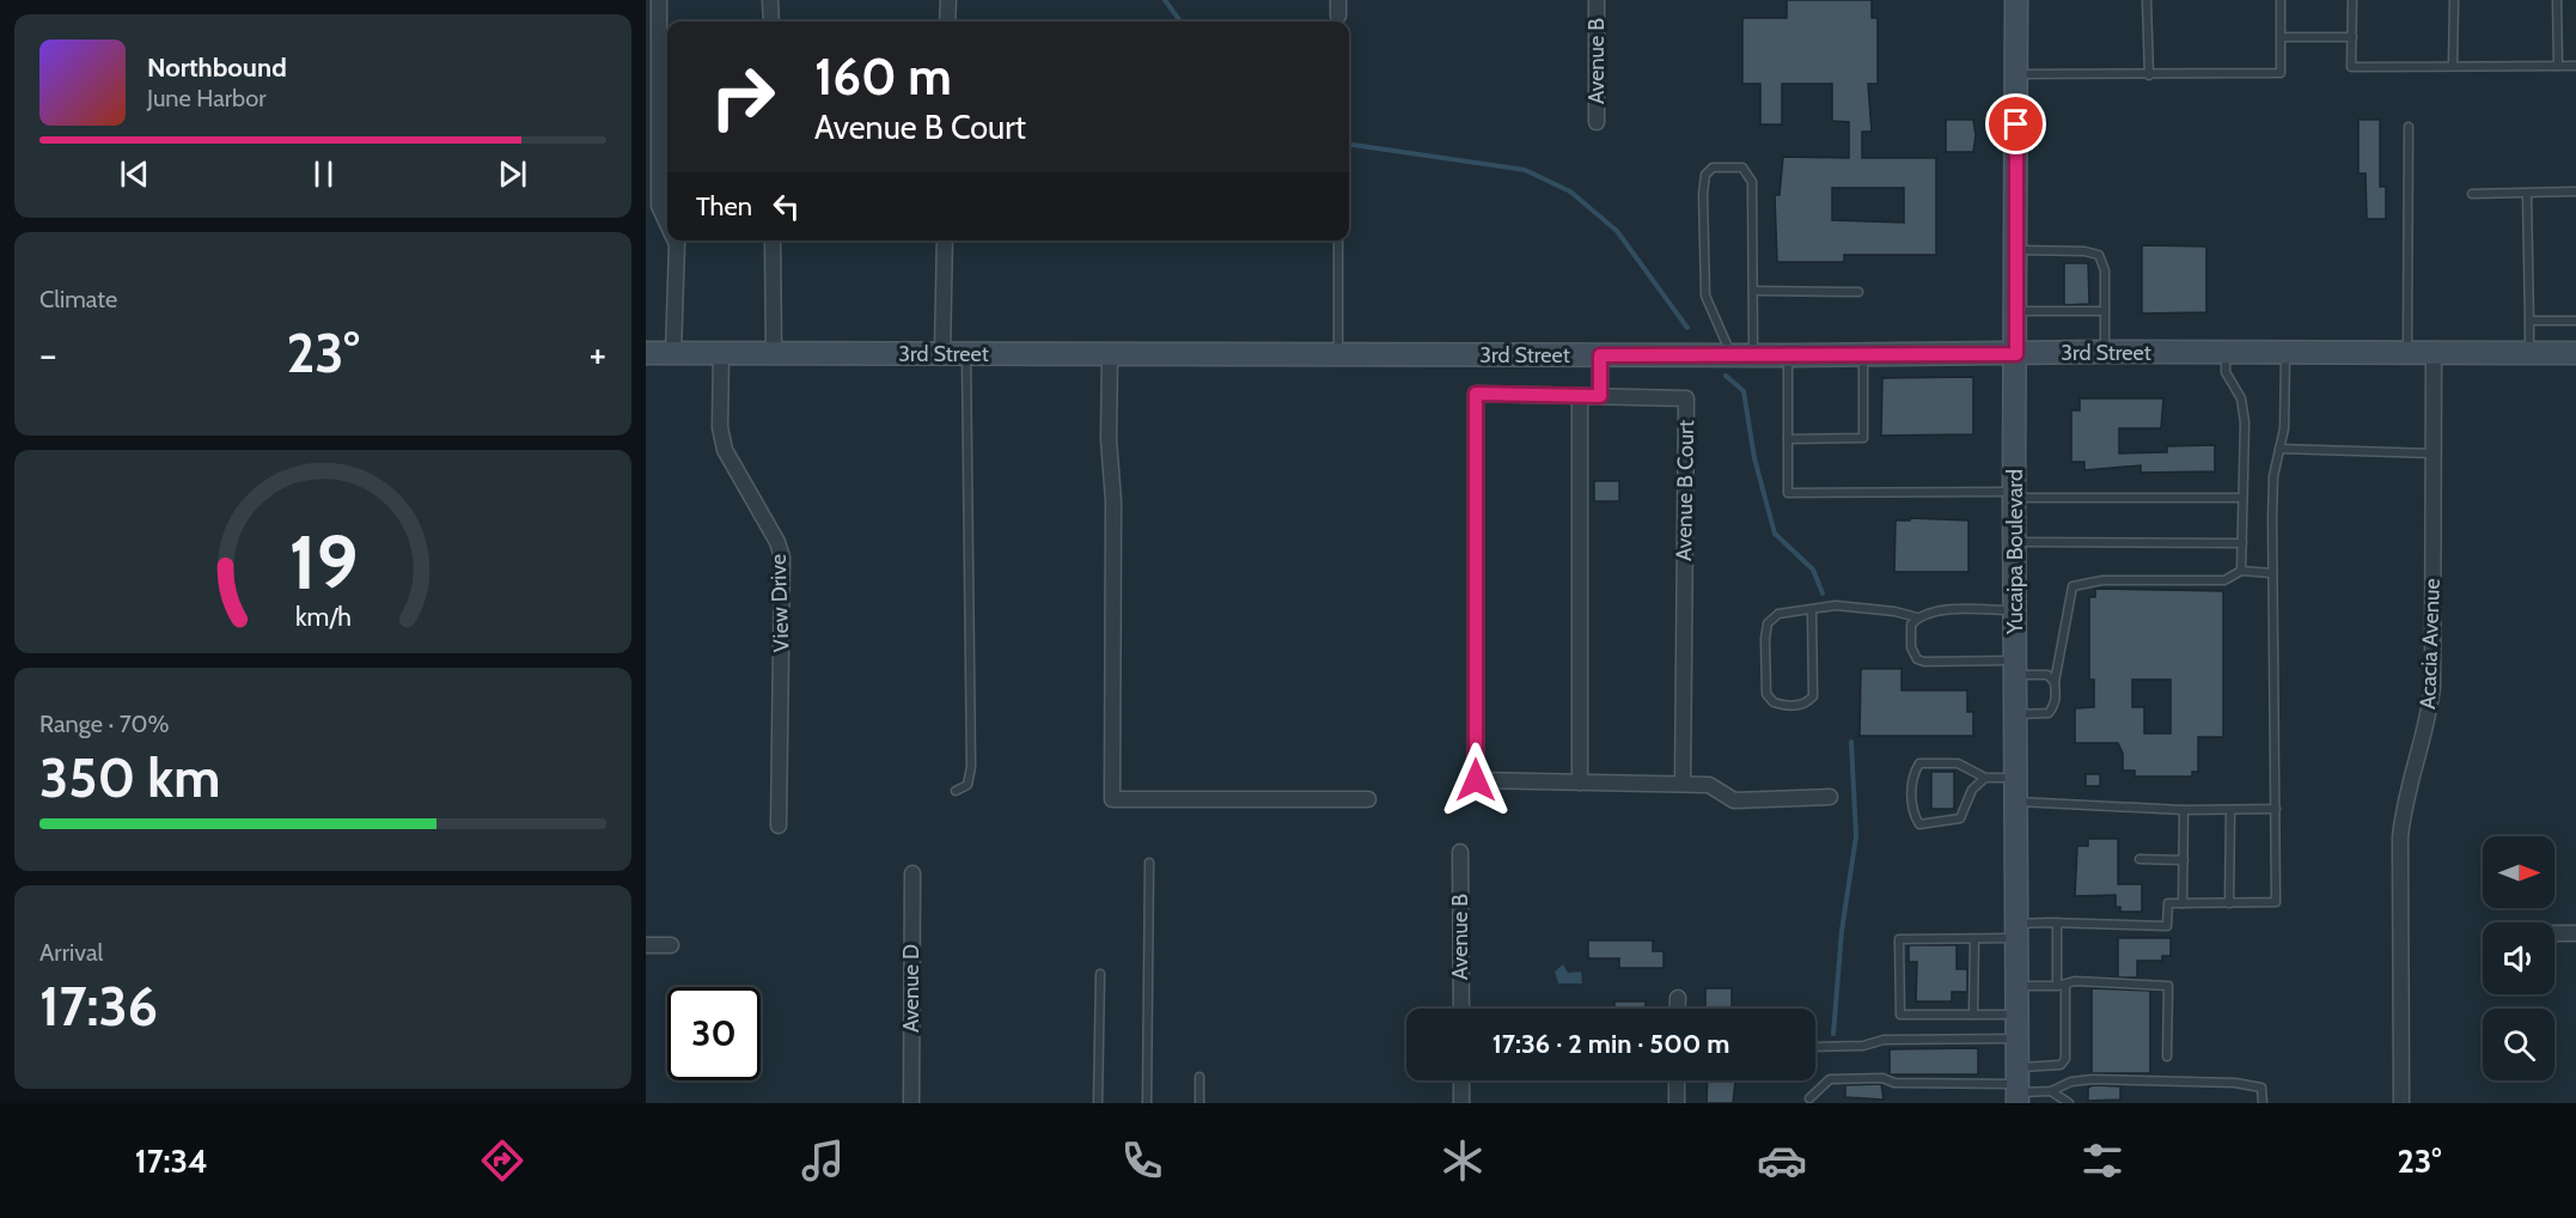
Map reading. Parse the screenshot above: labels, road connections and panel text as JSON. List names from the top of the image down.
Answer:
{
  "streets": {
    "street": [
      "Avenue B",
      "3rd Street",
      "Avenue B Court",
      "Yucaipa Boulevard",
      "View Drive",
      "Acacia Avenue",
      "Avenue D"
    ]
  },
  "crossings": [
    ["3rd Street", "Yucaipa Boulevard"],
    ["3rd Street", "View Drive"],
    ["3rd Street", "Acacia Avenue"]
  ],
  "north": "right",
  "page": {
    "turn": ["160 m", "Avenue B Court"],
    "song": ["Northbound", "June Harbor"],
    "then": "Then",
    "tile": [
      "Climate",
      ["Range · 70%", "350 km"],
      ["Arrival", "17:36"]
    ],
    "heat": ["−", "23°", "+"],
    "limit": "30",
    "trip": "17:36 · 2 min · 500 m",
    "tabs": ["17:34", "23°"],
    "gauge": ["19", "km/h"]
  }
}
